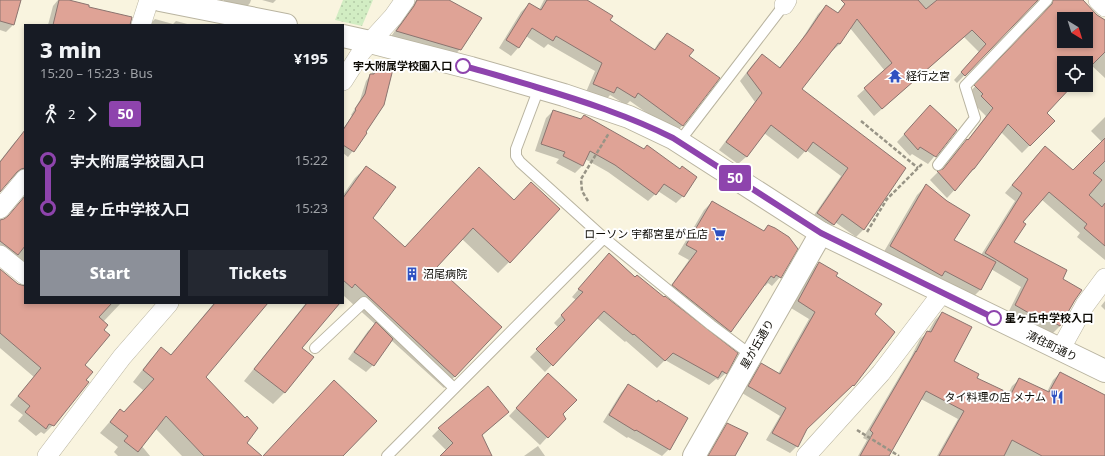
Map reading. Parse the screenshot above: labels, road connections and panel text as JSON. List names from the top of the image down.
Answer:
{
  "streets": {
    "street": ["星が丘通り", "清住町通り"]
  },
  "crossings": [
    ["星が丘通り", "清住町通り"]
  ],
  "places": {
    "other": ["宇大附属学校園入口", "星ヶ丘中学校入口"],
    "temple": ["経行之宮"],
    "supermarket": ["ローソン 宇都宮星が丘店"],
    "building": ["沼尾病院"],
    "restaurant": ["タイ料理の店 メナム"]
  },
  "lines": ["bus line 50"],
  "north": "bottom right",
  "page": {
    "on_map": "50",
    "heading": ["3 min", "15:20 – 15:23 · Bus", "¥195"],
    "legs": ["2", "50"],
    "list": [
      {
        "name": "宇大附属学校園入口",
        "value": "15:22"
      },
      {
        "name": "星ヶ丘中学校入口",
        "value": "15:23"
      }
    ],
    "buttons": ["Start", "Tickets"]
  }
}
